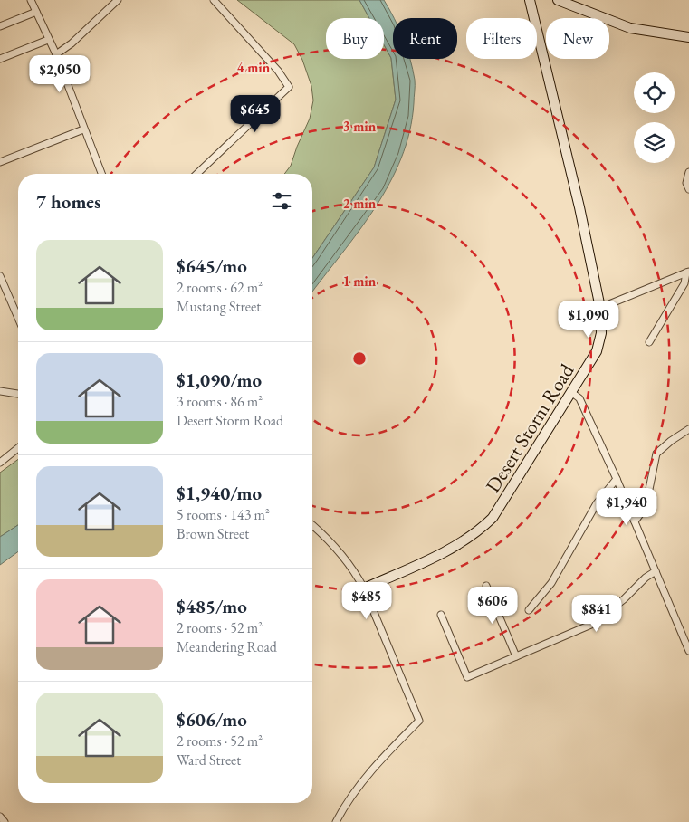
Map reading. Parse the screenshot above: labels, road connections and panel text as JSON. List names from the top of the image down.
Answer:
{
  "streets": {
    "street": ["Desert Storm Road"]
  },
  "page": {
    "chip": [
      "Buy",
      "Rent",
      "Filters",
      "New"
    ],
    "price": [
      "$2,050",
      "$645",
      "$1,090",
      "$1,940",
      "$485",
      "$606",
      "$841"
    ],
    "heading": "7 homes",
    "list": [
      {
        "name": "$645/mo",
        "note": "2 rooms · 62 m² · Mustang Street"
      },
      {
        "name": "$1,090/mo",
        "note": "3 rooms · 86 m² · Desert Storm Road"
      },
      {
        "name": "$1,940/mo",
        "note": "5 rooms · 143 m² · Brown Street"
      },
      {
        "name": "$485/mo",
        "note": "2 rooms · 52 m² · Meandering Road"
      },
      {
        "name": "$606/mo",
        "note": "2 rooms · 52 m² · Ward Street"
      }
    ]
  },
  "rings": [
    "4 min",
    "3 min",
    "2 min",
    "1 min"
  ]
}
